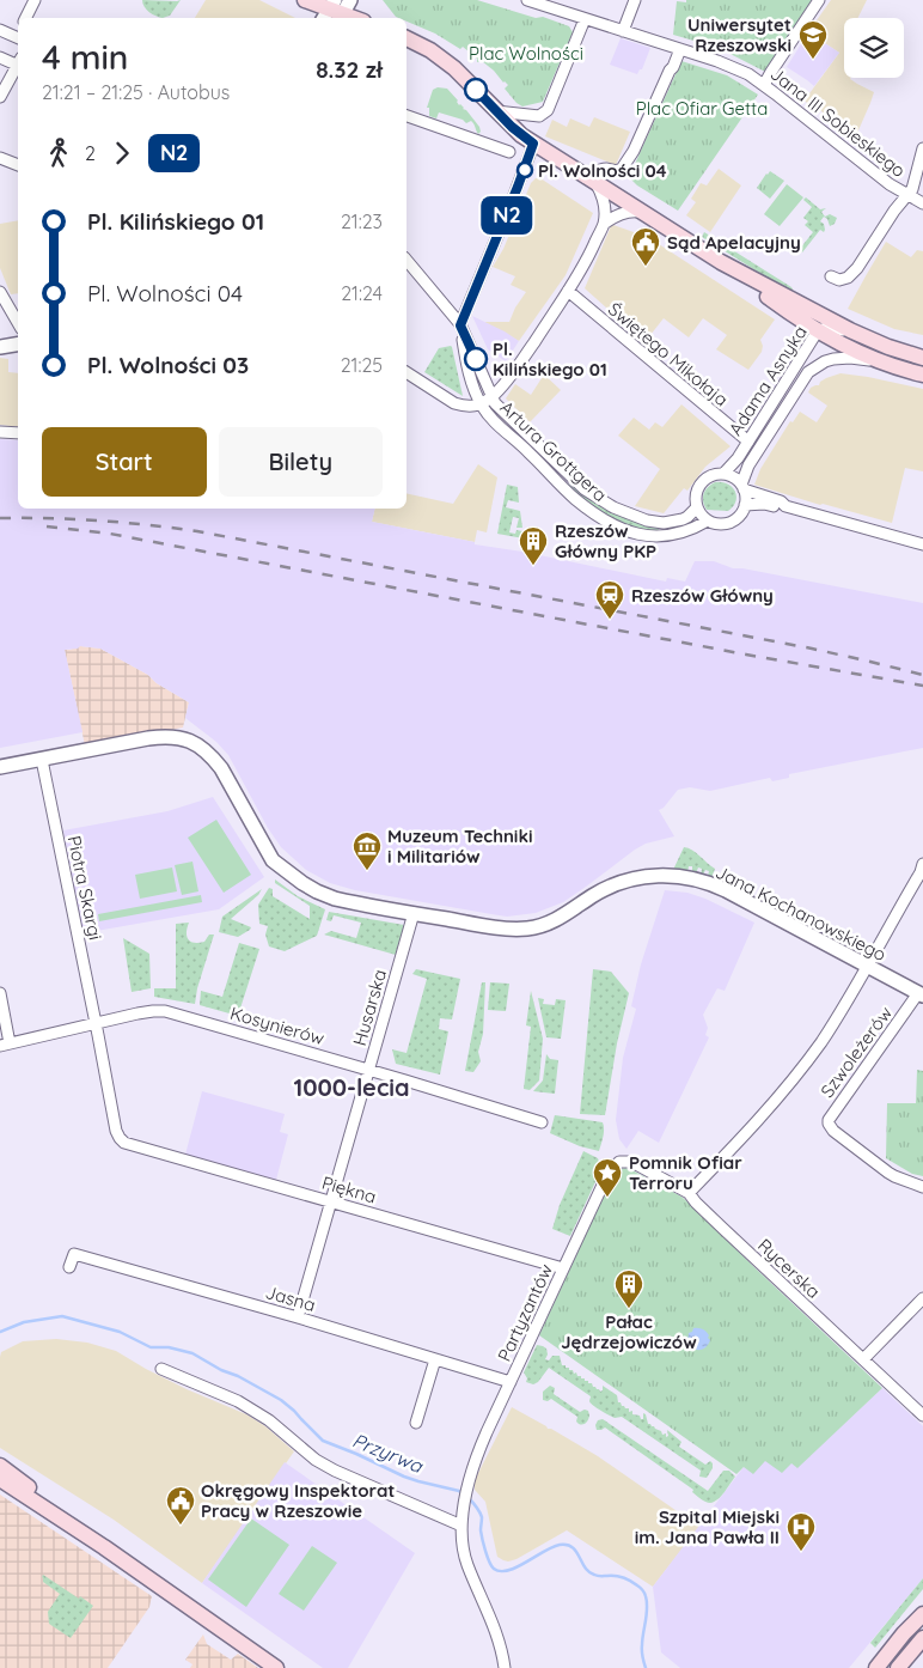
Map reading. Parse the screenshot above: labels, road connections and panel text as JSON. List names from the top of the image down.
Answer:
{
  "streets": {
    "street": [
      "Jana III Sobieskiego",
      "Świętego Mikołaja",
      "Adama Asnyka",
      "Artura Grottgera",
      "Piotra Skargi",
      "Jana Kochanowskiego",
      "Husarska",
      "Kosynierów",
      "Szwoleżerów",
      "Piękna",
      "Rycerska",
      "Jasna",
      "Partyzantów"
    ]
  },
  "crossings": [
    ["Świętego Mikołaja", "Adama Asnyka"],
    ["Adama Asnyka", "Artura Grottgera"],
    ["Piotra Skargi", "Jana Kochanowskiego"],
    ["Piotra Skargi", "Kosynierów"],
    ["Piotra Skargi", "Piękna"],
    ["Jana Kochanowskiego", "Husarska"],
    ["Jana Kochanowskiego", "Szwoleżerów"],
    ["Husarska", "Kosynierów"],
    ["Husarska", "Piękna"],
    ["Husarska", "Jasna"],
    ["Piękna", "Partyzantów"],
    ["Rycerska", "Partyzantów"],
    ["Jasna", "Partyzantów"]
  ],
  "districts": ["1000-lecia"],
  "water": ["Przyrwa"],
  "parks": ["Plac Wolności", "Plac Ofiar Getta"],
  "places": {
    "school or university": ["Uniwersytet Rzeszowski"],
    "other": ["Pl. Wolności 04", "Pl. Kilińskiego 01"],
    "public building": ["Sąd Apelacyjny", "Okręgowy Inspektorat Pracy w Rzeszowie"],
    "building": ["Rzeszów Główny PKP", "Pałac Jędrzejowiczów"],
    "station": ["Rzeszów Główny"],
    "museum": ["Muzeum Techniki i Militariów"],
    "place": ["Pomnik Ofiar Terroru"],
    "hospital": ["Szpital Miejski im. Jana Pawła II"]
  },
  "lines": ["bus line N2"],
  "page": {
    "on_map": "N2",
    "heading": ["4 min", "21:21 – 21:25 · Autobus", "8.32 zł"],
    "legs": ["2", "N2"],
    "list": [
      {
        "name": "Pl. Kilińskiego 01",
        "value": "21:23"
      },
      {
        "name": "Pl. Wolności 04",
        "value": "21:24"
      },
      {
        "name": "Pl. Wolności 03",
        "value": "21:25"
      }
    ],
    "buttons": ["Start", "Bilety"]
  }
}
